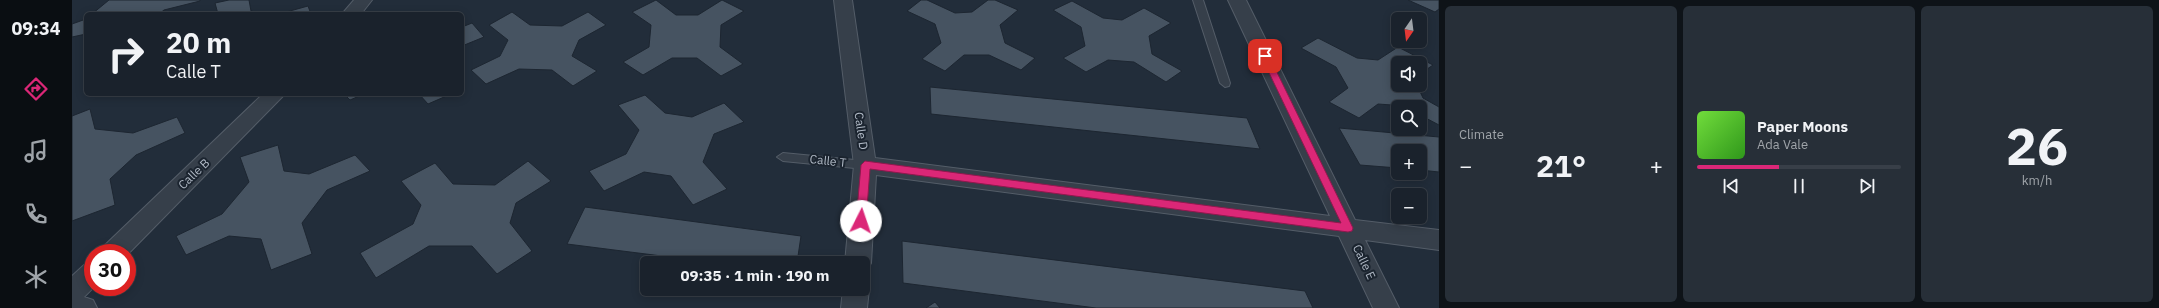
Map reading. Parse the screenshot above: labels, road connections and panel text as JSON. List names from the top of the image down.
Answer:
{
  "streets": {
    "street": [
      "Calle D",
      "Calle T",
      "Calle B",
      "Calle E"
    ]
  },
  "crossings": [
    ["Calle D", "Calle T"],
    ["Calle T", "Calle E"]
  ],
  "north": "bottom",
  "page": {
    "tabs": "09:34",
    "tile": [
      "Climate",
      ["26", "km/h"]
    ],
    "map_buttons": ["+", "−"],
    "turn": ["20 m", "Calle T"],
    "song": ["Paper Moons", "Ada Vale"],
    "heat": ["−", "21°", "+"],
    "limit": "30",
    "trip": "09:35 · 1 min · 190 m"
  }
}
